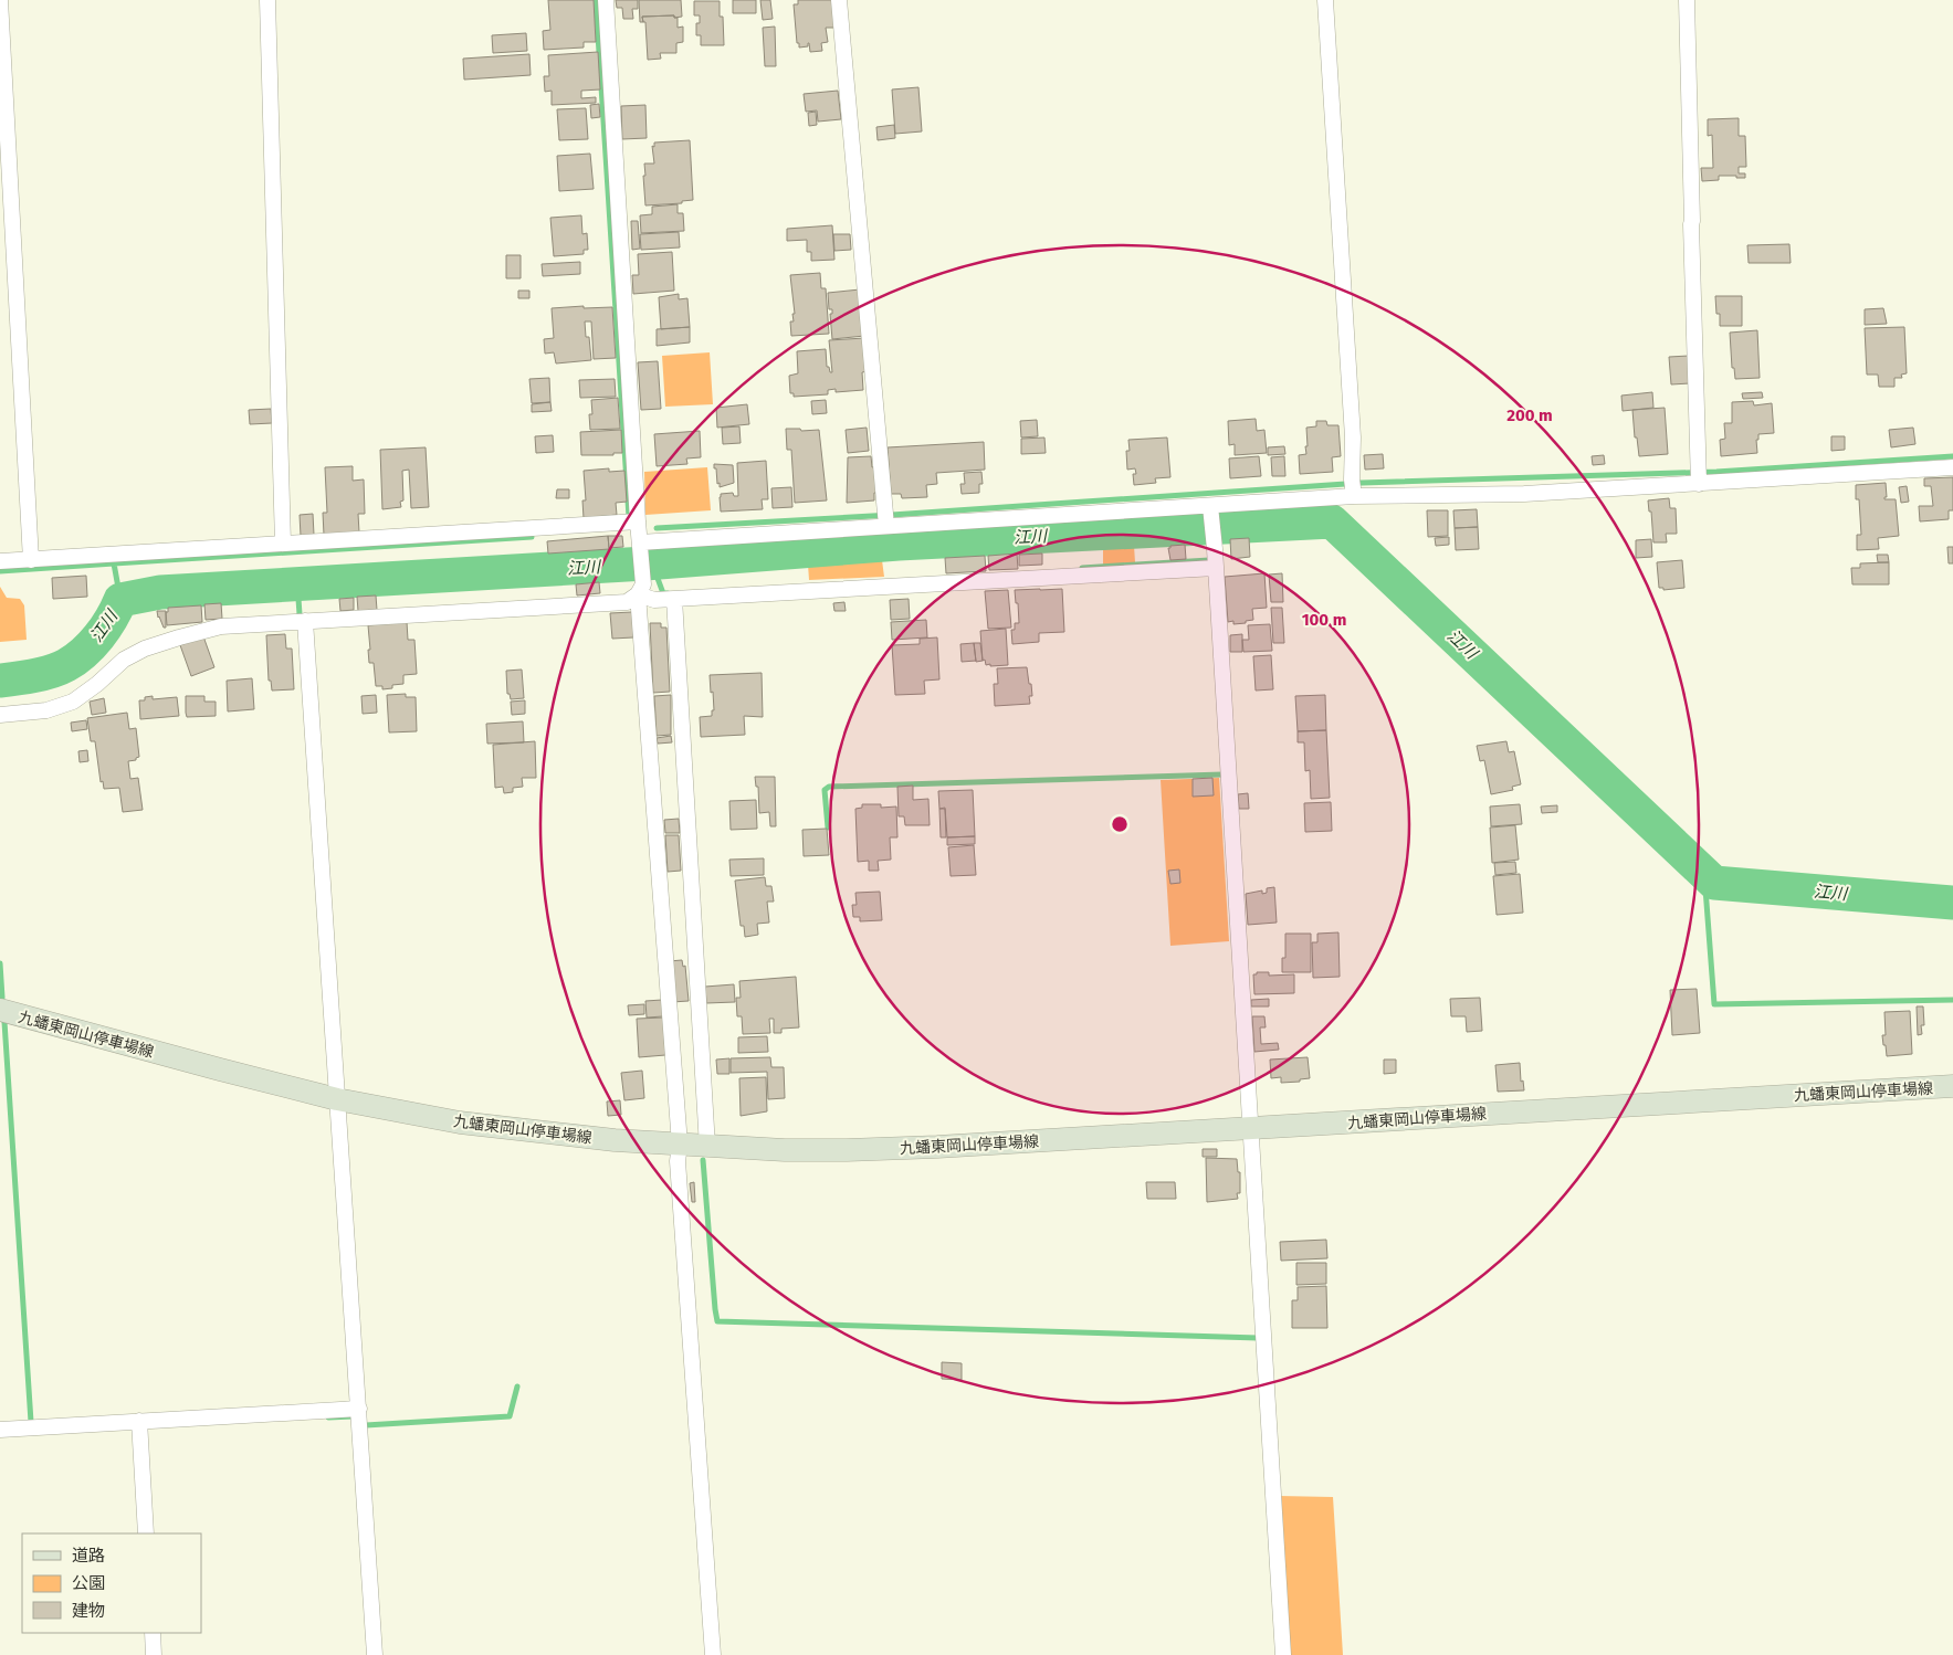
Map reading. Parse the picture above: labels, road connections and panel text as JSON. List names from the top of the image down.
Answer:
{
  "streets": {
    "main road": ["九蟠東岡山停車場線"]
  },
  "water": ["江川"],
  "legend": ["道路", "公園", "建物"],
  "rings": ["200 m", "100 m"]
}
